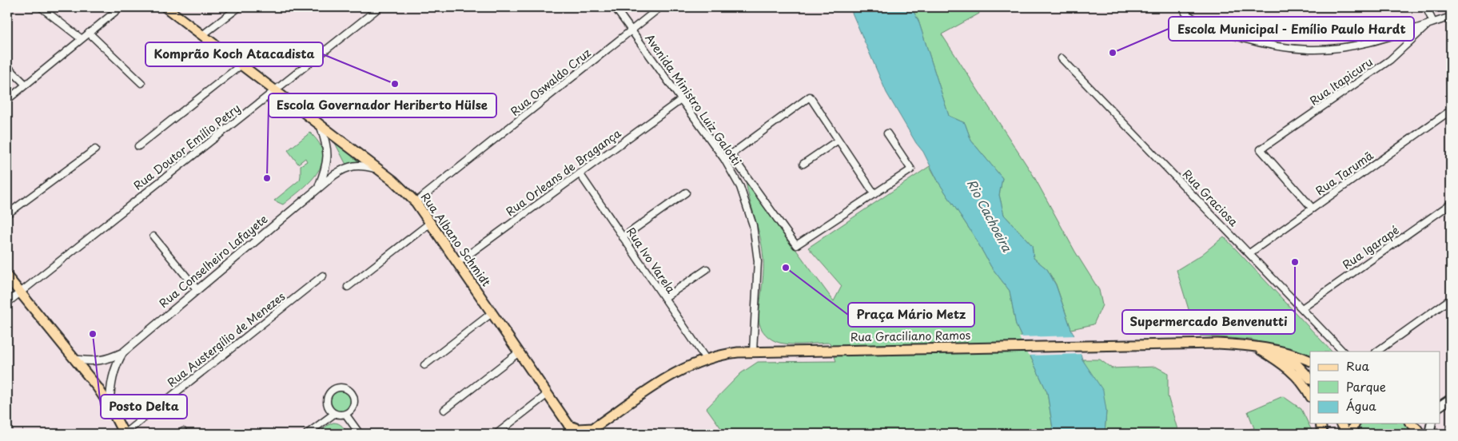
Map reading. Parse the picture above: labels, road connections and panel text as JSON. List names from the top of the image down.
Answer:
{
  "streets": {
    "main road": ["Rua Albano Schmidt", "Rua Graciliano Ramos"],
    "street": [
      "Rua Itapicuru",
      "Rua Oswaldo Cruz",
      "Avenida Ministro Luiz Galotti",
      "Rua Doutor Emílio Petry",
      "Rua Orleans de Bragança",
      "Rua Tarumã",
      "Rua Graciosa",
      "Rua Igarapé",
      "Rua Ivo Varela",
      "Rua Conselheiro Lafayete",
      "Rua Austergílio de Menezes"
    ]
  },
  "crossings": [
    ["Rua Itapicuru", "Rua Tarumã"],
    ["Rua Oswaldo Cruz", "Avenida Ministro Luiz Galotti"],
    ["Rua Oswaldo Cruz", "Rua Albano Schmidt"],
    ["Avenida Ministro Luiz Galotti", "Rua Orleans de Bragança"],
    ["Avenida Ministro Luiz Galotti", "Rua Graciliano Ramos"],
    ["Rua Doutor Emílio Petry", "Rua Albano Schmidt"],
    ["Rua Orleans de Bragança", "Rua Albano Schmidt"],
    ["Rua Orleans de Bragança", "Rua Ivo Varela"],
    ["Rua Tarumã", "Rua Graciosa"],
    ["Rua Graciosa", "Rua Igarapé"],
    ["Rua Albano Schmidt", "Rua Conselheiro Lafayete"],
    ["Rua Albano Schmidt", "Rua Graciliano Ramos"],
    ["Rua Ivo Varela", "Rua Graciliano Ramos"]
  ],
  "water": ["Rio Cachoeira"],
  "places": [
    "Escola Municipal - Emílio Paulo Hardt",
    "Komprão Koch Atacadista",
    "Escola Governador Heriberto Hülse",
    "Supermercado Benvenutti",
    "Praça Mário Metz",
    "Posto Delta"
  ],
  "legend": ["Rua", "Parque", "Água"]
}
